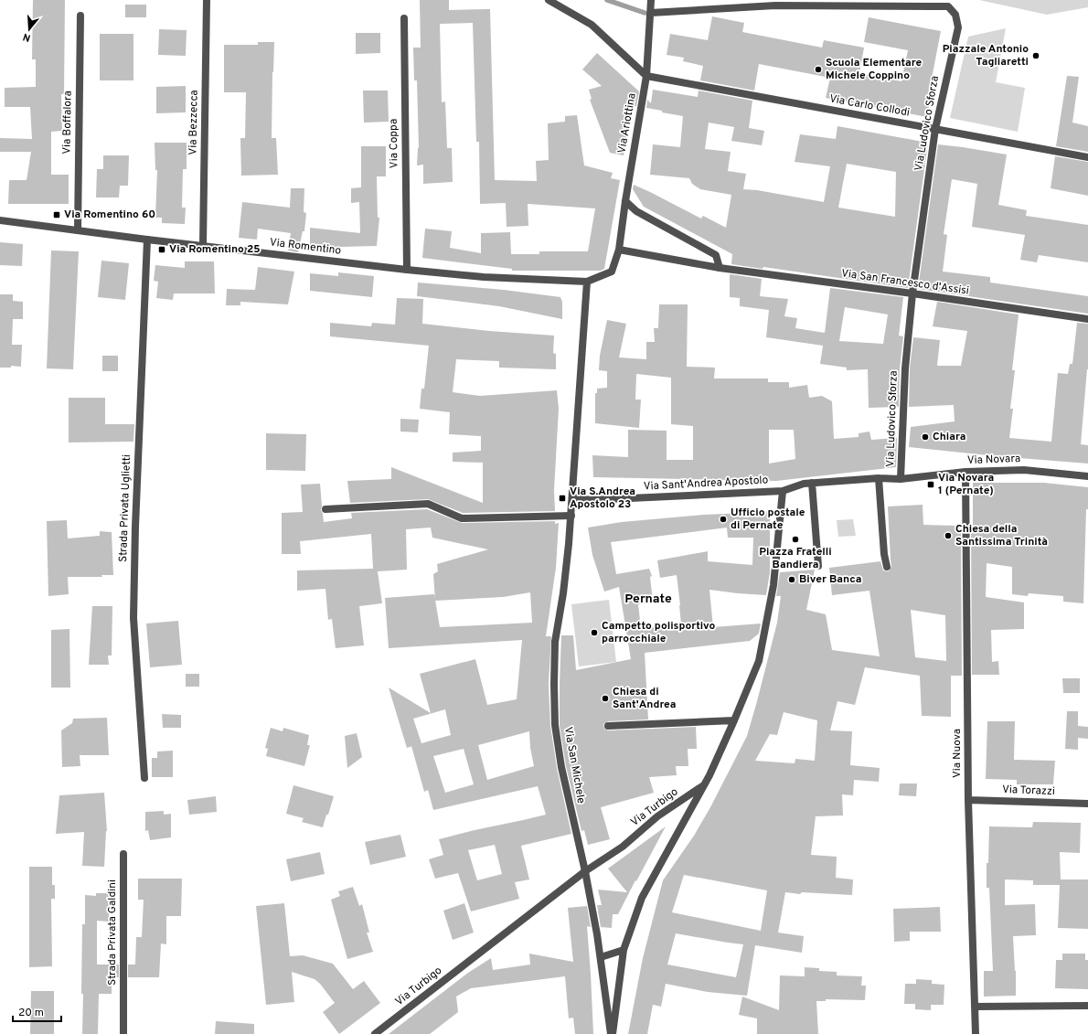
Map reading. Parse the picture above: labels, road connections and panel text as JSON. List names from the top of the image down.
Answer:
{
  "streets": {
    "street": [
      "Via Carlo Collodi",
      "Via Boffalora",
      "Via Bezzecca",
      "Via Ariottina",
      "Via Ludovico Sforza",
      "Via Coppa",
      "Via Romentino",
      "Via San Francesco d'Assisi",
      "Via Novara",
      "Via Sant'Andrea Apostolo",
      "Strada Privata Uglietti",
      "Via Nuova",
      "Via San Michele",
      "Via Torazzi",
      "Via Turbigo",
      "Strada Privata Galdini"
    ]
  },
  "crossings": [
    ["Via Carlo Collodi", "Via Ariottina"],
    ["Via Carlo Collodi", "Via Ludovico Sforza"],
    ["Via Boffalora", "Via Romentino"],
    ["Via Bezzecca", "Via Romentino"],
    ["Via Ariottina", "Via Ludovico Sforza"],
    ["Via Ariottina", "Via Romentino"],
    ["Via Ariottina", "Via San Francesco d'Assisi"],
    ["Via Ludovico Sforza", "Via San Francesco d'Assisi"],
    ["Via Ludovico Sforza", "Via Novara"],
    ["Via Ludovico Sforza", "Via Sant'Andrea Apostolo"],
    ["Via Coppa", "Via Romentino"],
    ["Via Romentino", "Strada Privata Uglietti"],
    ["Via Novara", "Via Sant'Andrea Apostolo"],
    ["Via Novara", "Via Nuova"],
    ["Via Sant'Andrea Apostolo", "Via San Michele"],
    ["Via Sant'Andrea Apostolo", "Via Turbigo"],
    ["Via Nuova", "Via Torazzi"],
    ["Via San Michele", "Via Turbigo"]
  ],
  "districts": ["Pernate"],
  "places": {
    "other": [
      "Piazzale Antonio Tagliaretti",
      "Scuola Elementare Michele Coppino",
      "Chiara",
      "Ufficio postale di Pernate",
      "Chiesa della Santissima Trinità",
      "Piazza Fratelli Bandiera",
      "Biver Banca",
      "Campetto polisportivo parrocchiale",
      "Chiesa di Sant'Andrea"
    ],
    "transit": [
      "Via Romentino 60",
      "Via Romentino 25",
      "Via Novara 1 (Pernate)",
      "Via S.Andrea Apostolo 23"
    ]
  },
  "scale_bar": "20 m",
  "north": "bottom"
}
